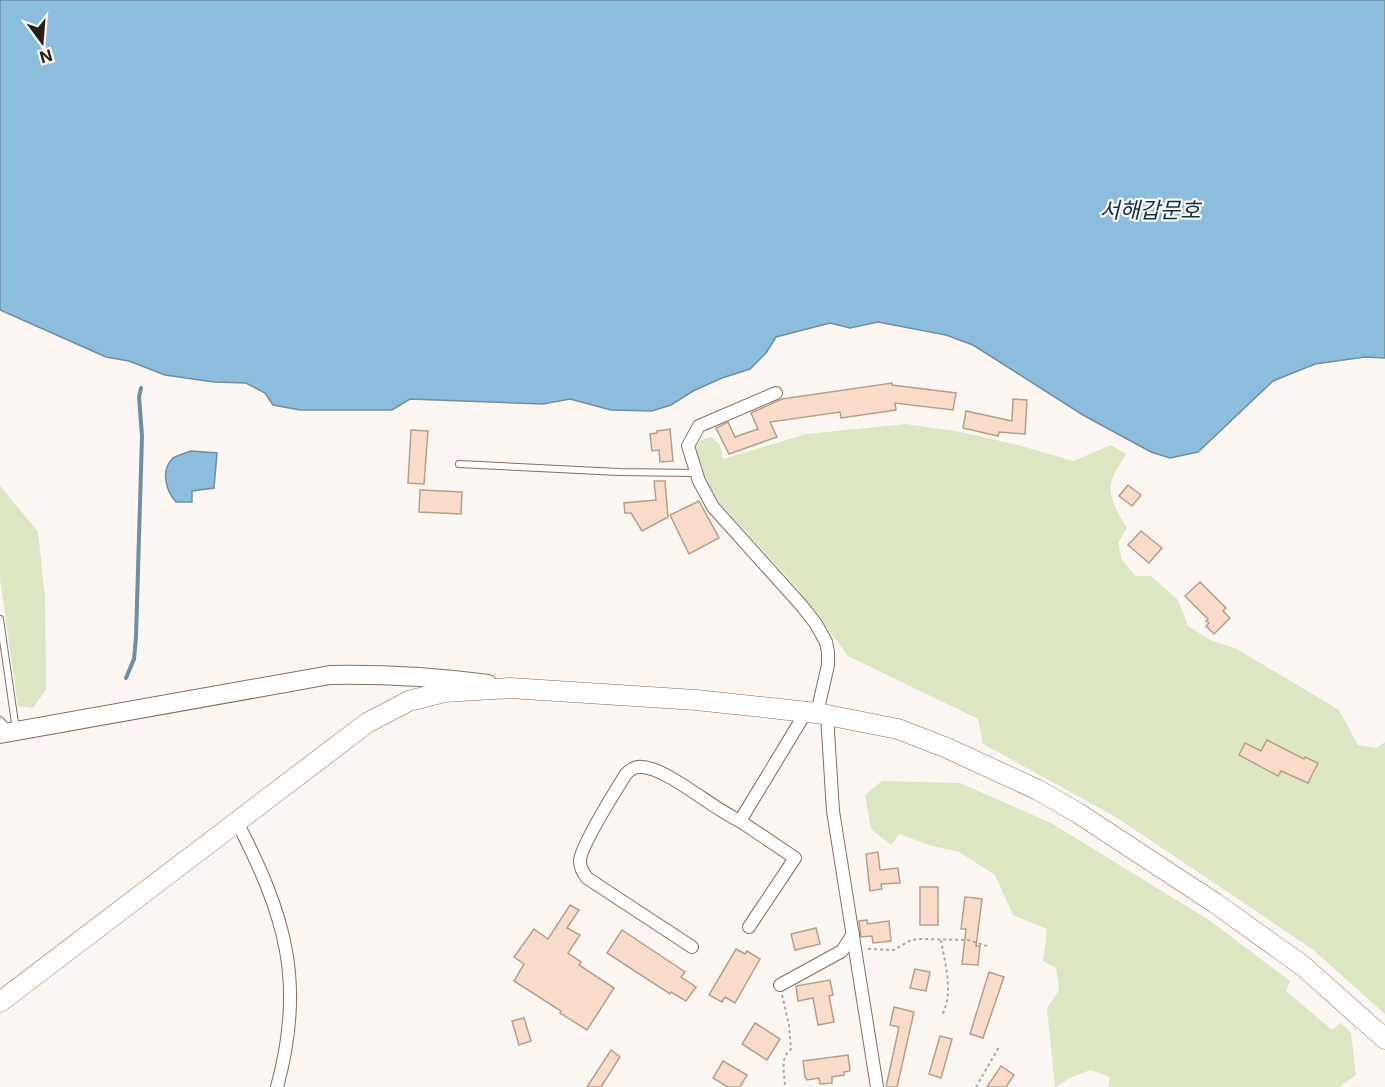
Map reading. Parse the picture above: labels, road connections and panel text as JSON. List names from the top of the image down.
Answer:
{
  "water": ["서해갑문호"],
  "north": "bottom"
}
